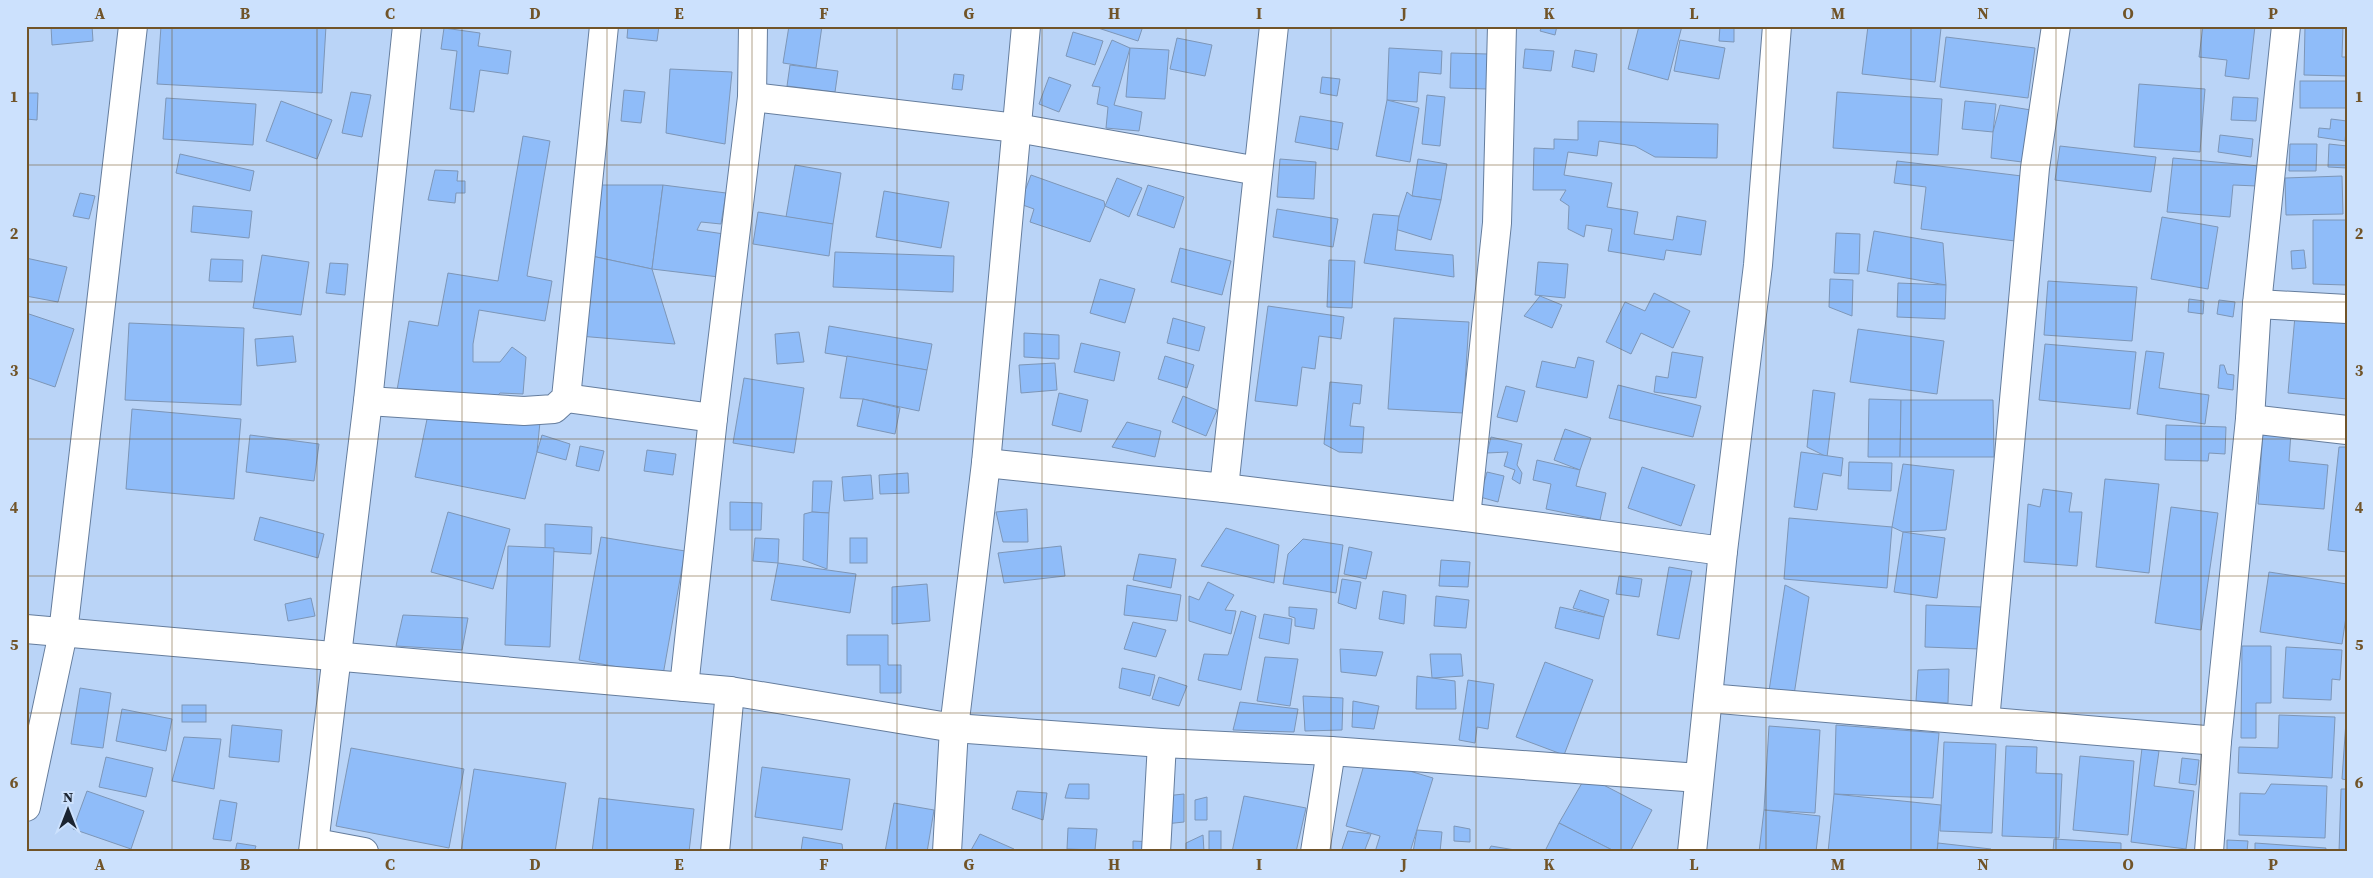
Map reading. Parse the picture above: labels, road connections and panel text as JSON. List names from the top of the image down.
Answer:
{
  "north": "top",
  "grid": {
    "columns": [
      "A",
      "B",
      "C",
      "D",
      "E",
      "F",
      "G",
      "H",
      "I",
      "J",
      "K",
      "L",
      "M",
      "N",
      "O",
      "P"
    ],
    "rows": [
      "1",
      "2",
      "3",
      "4",
      "5",
      "6"
    ]
  }
}
